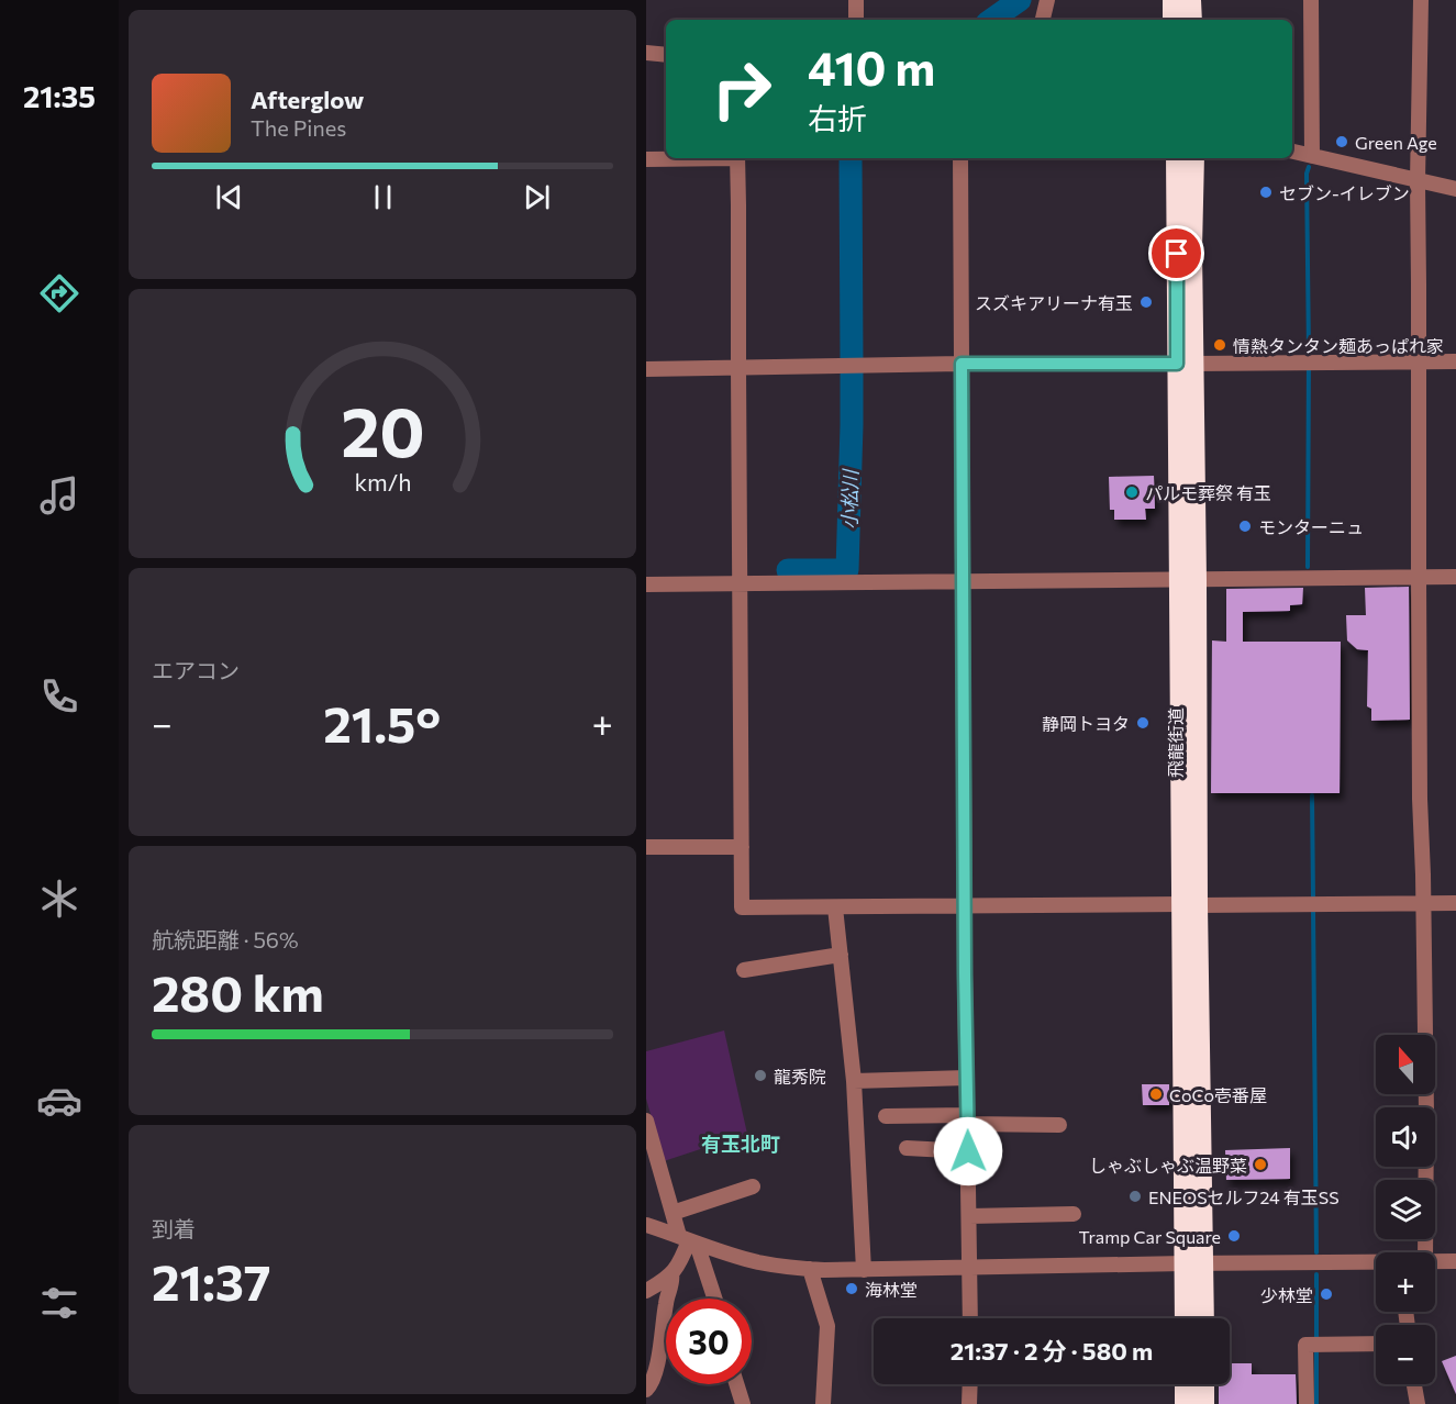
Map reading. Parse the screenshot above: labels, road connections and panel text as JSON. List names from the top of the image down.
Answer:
{
  "streets": {
    "highway": ["飛龍街道"]
  },
  "districts": ["有玉北町"],
  "water": ["小松川"],
  "places": [
    "Green Age",
    "セブン-イレブン",
    "スズキアリーナ有玉",
    "情熱タンタン麺あっぱれ家",
    "パルモ葬祭 有玉",
    "モンターニュ",
    "静岡トヨタ",
    "龍秀院",
    "CoCo壱番屋",
    "しゃぶしゃぶ温野菜",
    "ENEOSセルフ24 有玉SS",
    "Tramp Car Square",
    "海林堂",
    "少林堂"
  ],
  "north": "top",
  "page": {
    "tabs": "21:35",
    "turn": ["410 m", "右折"],
    "song": ["Afterglow", "The Pines"],
    "tile": [
      "エアコン",
      ["航続距離 · 56%", "280 km"],
      ["到着", "21:37"]
    ],
    "heat": ["−", "21.5°", "+"],
    "map_buttons": ["+", "−"],
    "limit": "30",
    "trip": "21:37 · 2 分 · 580 m",
    "gauge": ["20", "km/h"]
  }
}
